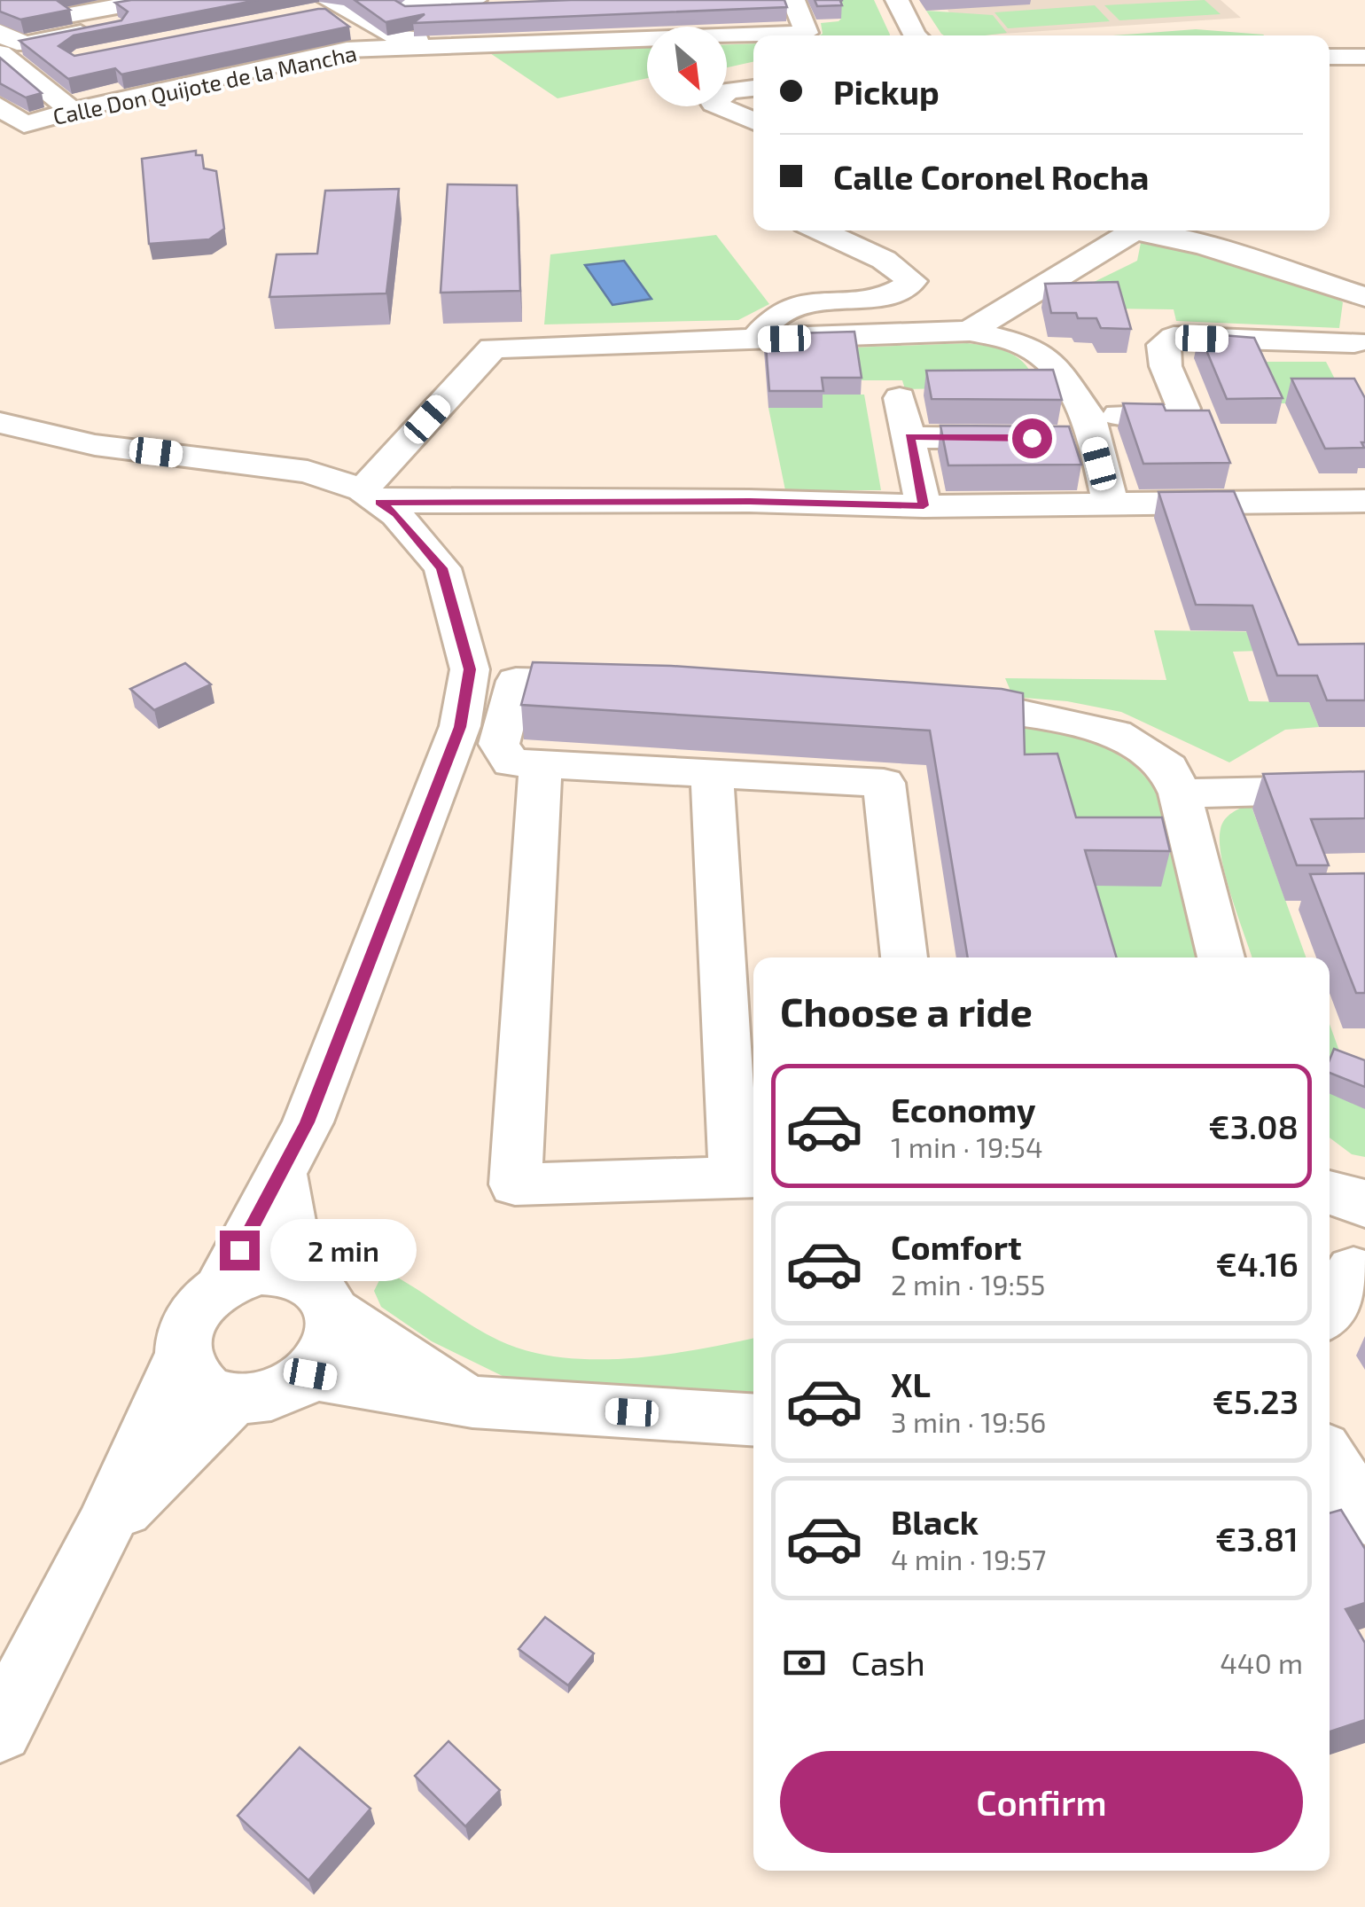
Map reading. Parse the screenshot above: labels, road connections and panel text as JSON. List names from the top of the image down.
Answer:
{
  "streets": {
    "street": ["Calle Don Quijote de la Mancha"]
  },
  "north": "bottom right",
  "page": {
    "banner": ["Pickup", "Calle Coronel Rocha"],
    "heading": "Choose a ride",
    "list": [
      {
        "name": "Economy",
        "note": "1 min · 19:54",
        "value": "€3.08"
      },
      {
        "name": "Comfort",
        "note": "2 min · 19:55",
        "value": "€4.16"
      },
      {
        "name": "XL",
        "note": "3 min · 19:56",
        "value": "€5.23"
      },
      {
        "name": "Black",
        "note": "4 min · 19:57",
        "value": "€3.81"
      }
    ],
    "bubble": "2 min",
    "pay": ["Cash", "440 m"],
    "buttons": "Confirm"
  }
}
